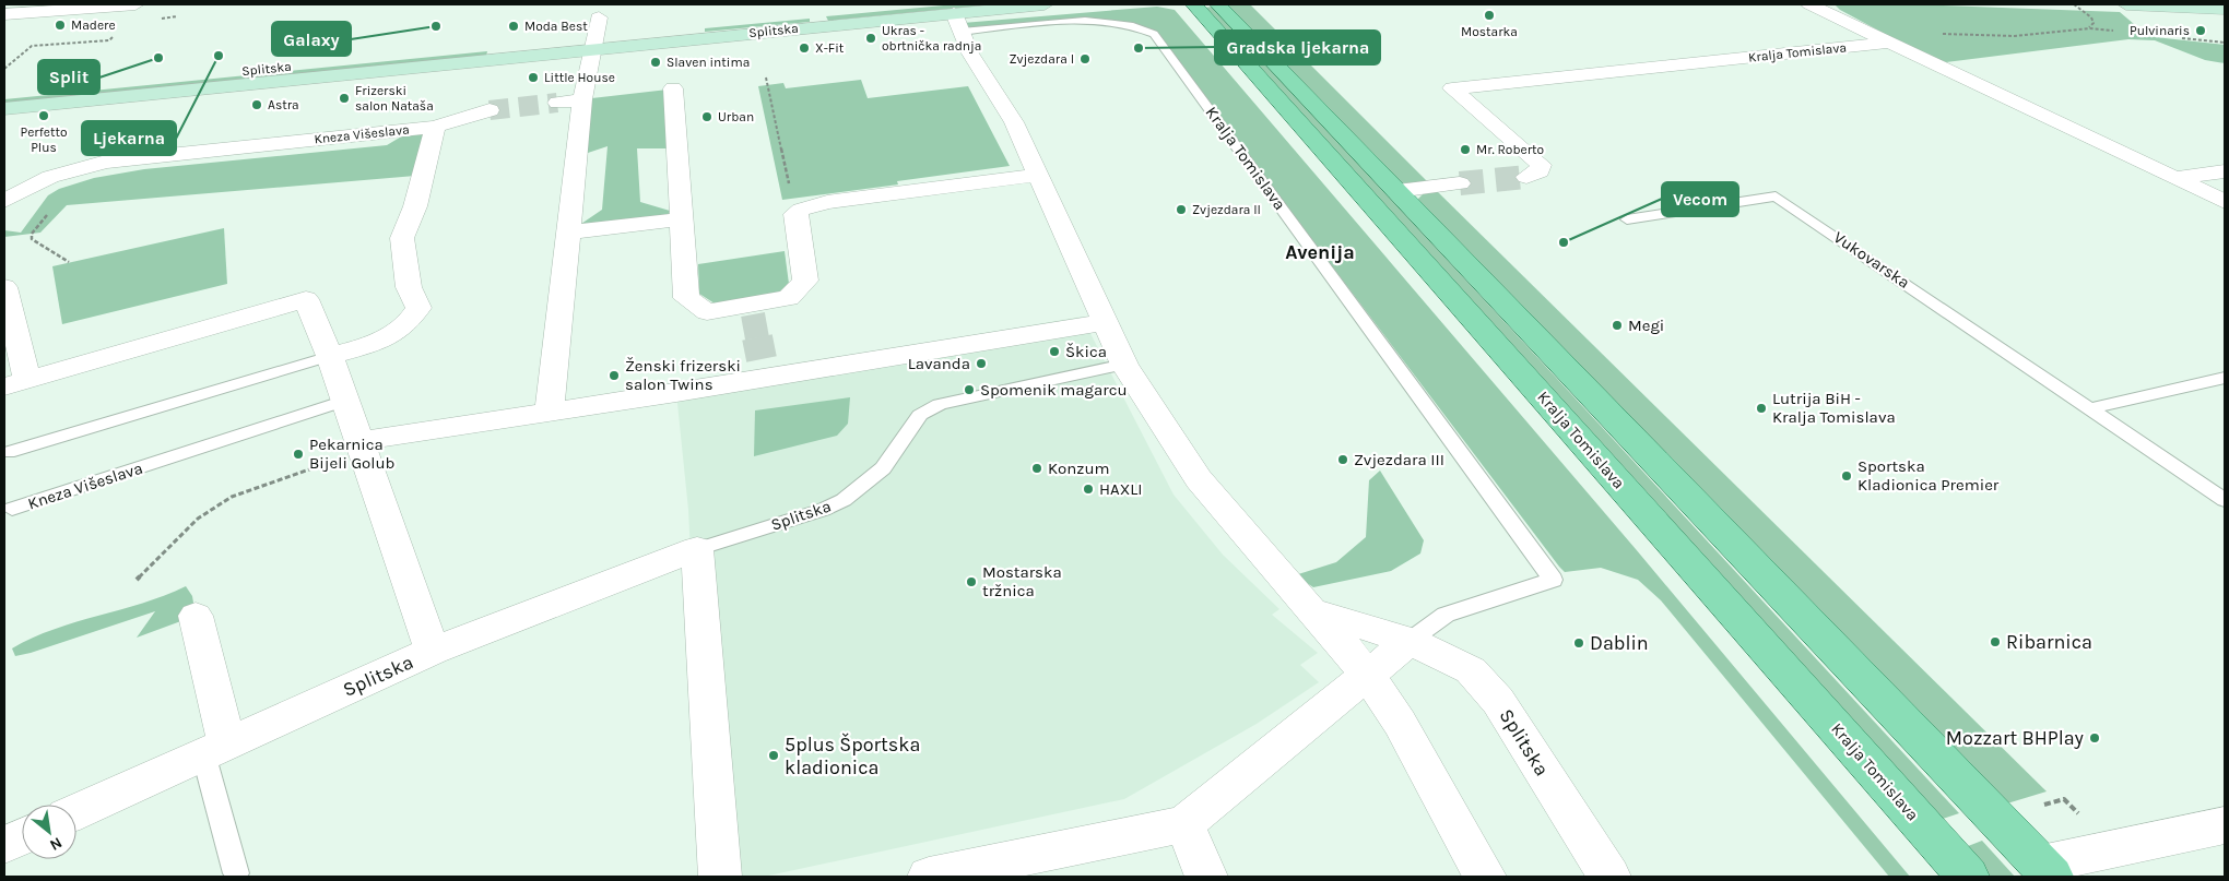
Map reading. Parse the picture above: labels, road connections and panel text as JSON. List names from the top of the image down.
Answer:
{
  "streets": {
    "main road": ["Splitska", "Kralja Tomislava"],
    "street": ["Kneza Višeslava"],
    "lane": ["Vukovarska"]
  },
  "crossings": [
    ["Splitska", "Kralja Tomislava"]
  ],
  "districts": ["Avenija"],
  "places": [
    "Mostarka",
    "Madere",
    "Galaxy",
    "Moda Best",
    "Pulvinaris",
    "Ukras - obrtnička radnja",
    "X-Fit",
    "Gradska ljekarna",
    "Ljekarna",
    "Split",
    "Zvjezdara I",
    "Slaven intima",
    "Little House",
    "Frizerski salon Nataša",
    "Astra",
    "Perfetto Plus",
    "Urban",
    "Mr. Roberto",
    "Zvjezdara II",
    "Vecom",
    "Megi",
    "Škica",
    "Lavanda",
    "Ženski frizerski salon Twins",
    "Spomenik magarcu",
    "Lutrija BiH - Kralja Tomislava",
    "Pekarnica Bijeli Golub",
    "Zvjezdara III",
    "Konzum",
    "Sportska Kladionica Premier",
    "HAXLI",
    "Mostarska tržnica",
    "Ribarnica",
    "Dablin",
    "Mozzart BHPlay",
    "5plus Športska kladionica"
  ],
  "north": "bottom right"
}
